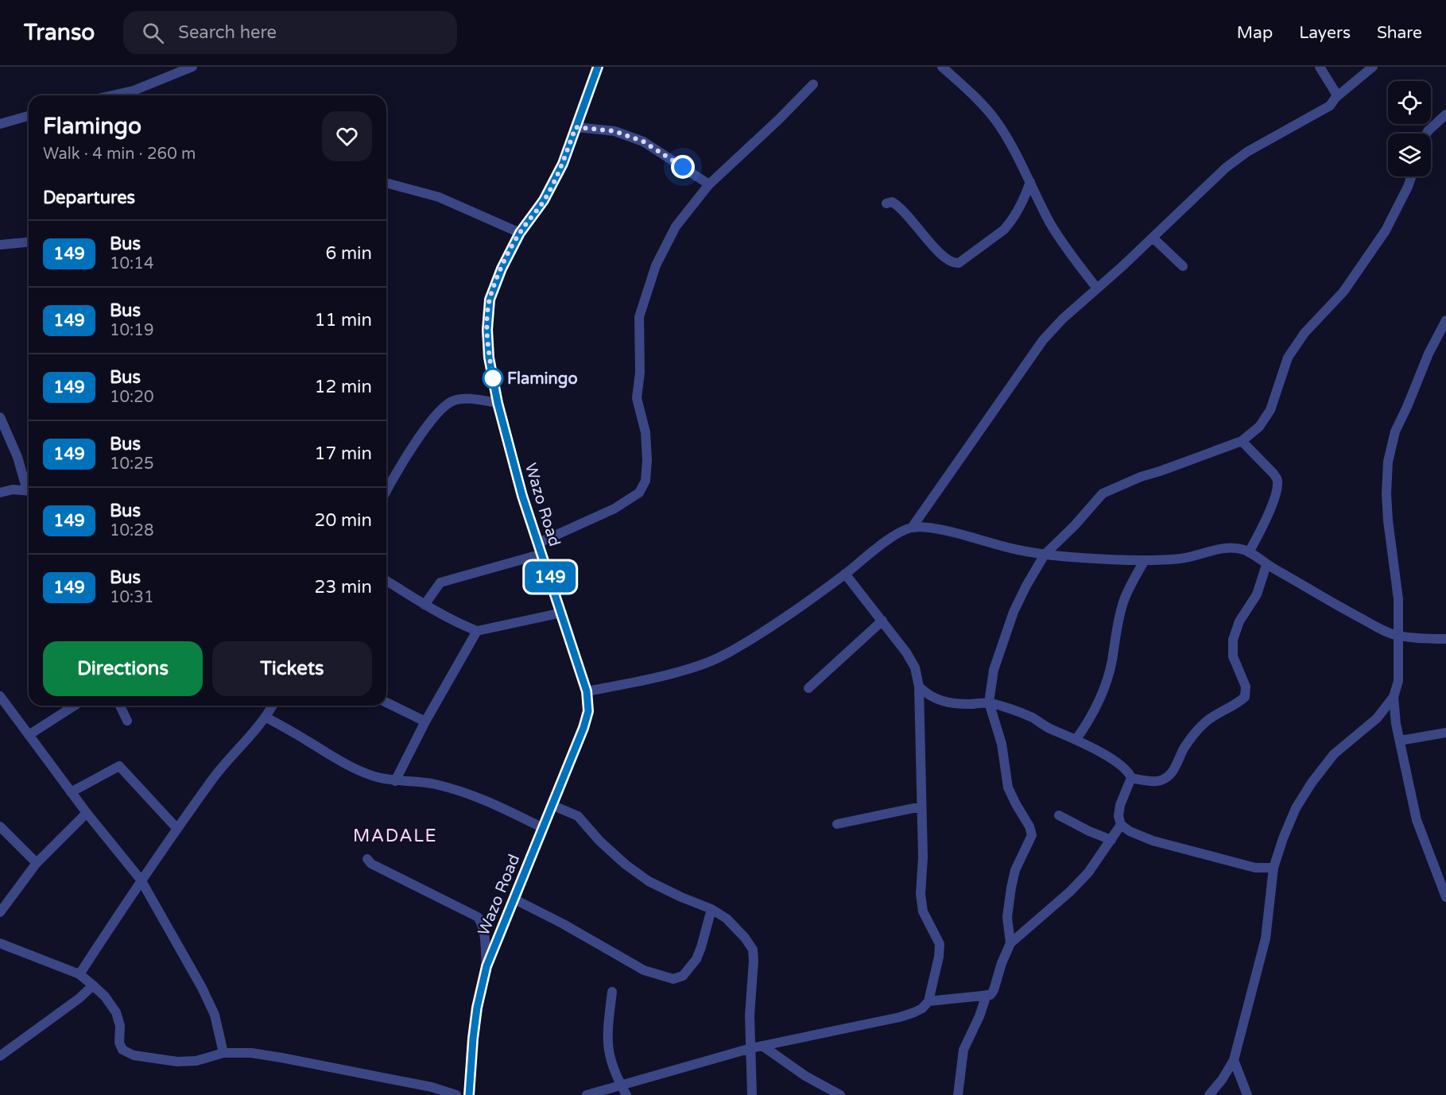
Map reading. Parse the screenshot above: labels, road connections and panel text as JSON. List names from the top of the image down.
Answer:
{
  "streets": {
    "main road": ["Wazo Road"]
  },
  "districts": ["MADALE"],
  "places": ["Flamingo"],
  "lines": ["bus line 149"],
  "page": {
    "header": "Transo",
    "search": "Search here",
    "nav": ["Map", "Layers", "Share"],
    "on_map": "149",
    "heading": [
      ["Flamingo", "Walk · 4 min · 260 m"],
      "Departures"
    ],
    "list": [
      {
        "mark": "149",
        "name": "Bus",
        "note": "10:14",
        "value": "6 min"
      },
      {
        "mark": "149",
        "name": "Bus",
        "note": "10:19",
        "value": "11 min"
      },
      {
        "mark": "149",
        "name": "Bus",
        "note": "10:20",
        "value": "12 min"
      },
      {
        "mark": "149",
        "name": "Bus",
        "note": "10:25",
        "value": "17 min"
      },
      {
        "mark": "149",
        "name": "Bus",
        "note": "10:28",
        "value": "20 min"
      },
      {
        "mark": "149",
        "name": "Bus",
        "note": "10:31",
        "value": "23 min"
      }
    ],
    "buttons": ["Directions", "Tickets"]
  }
}
